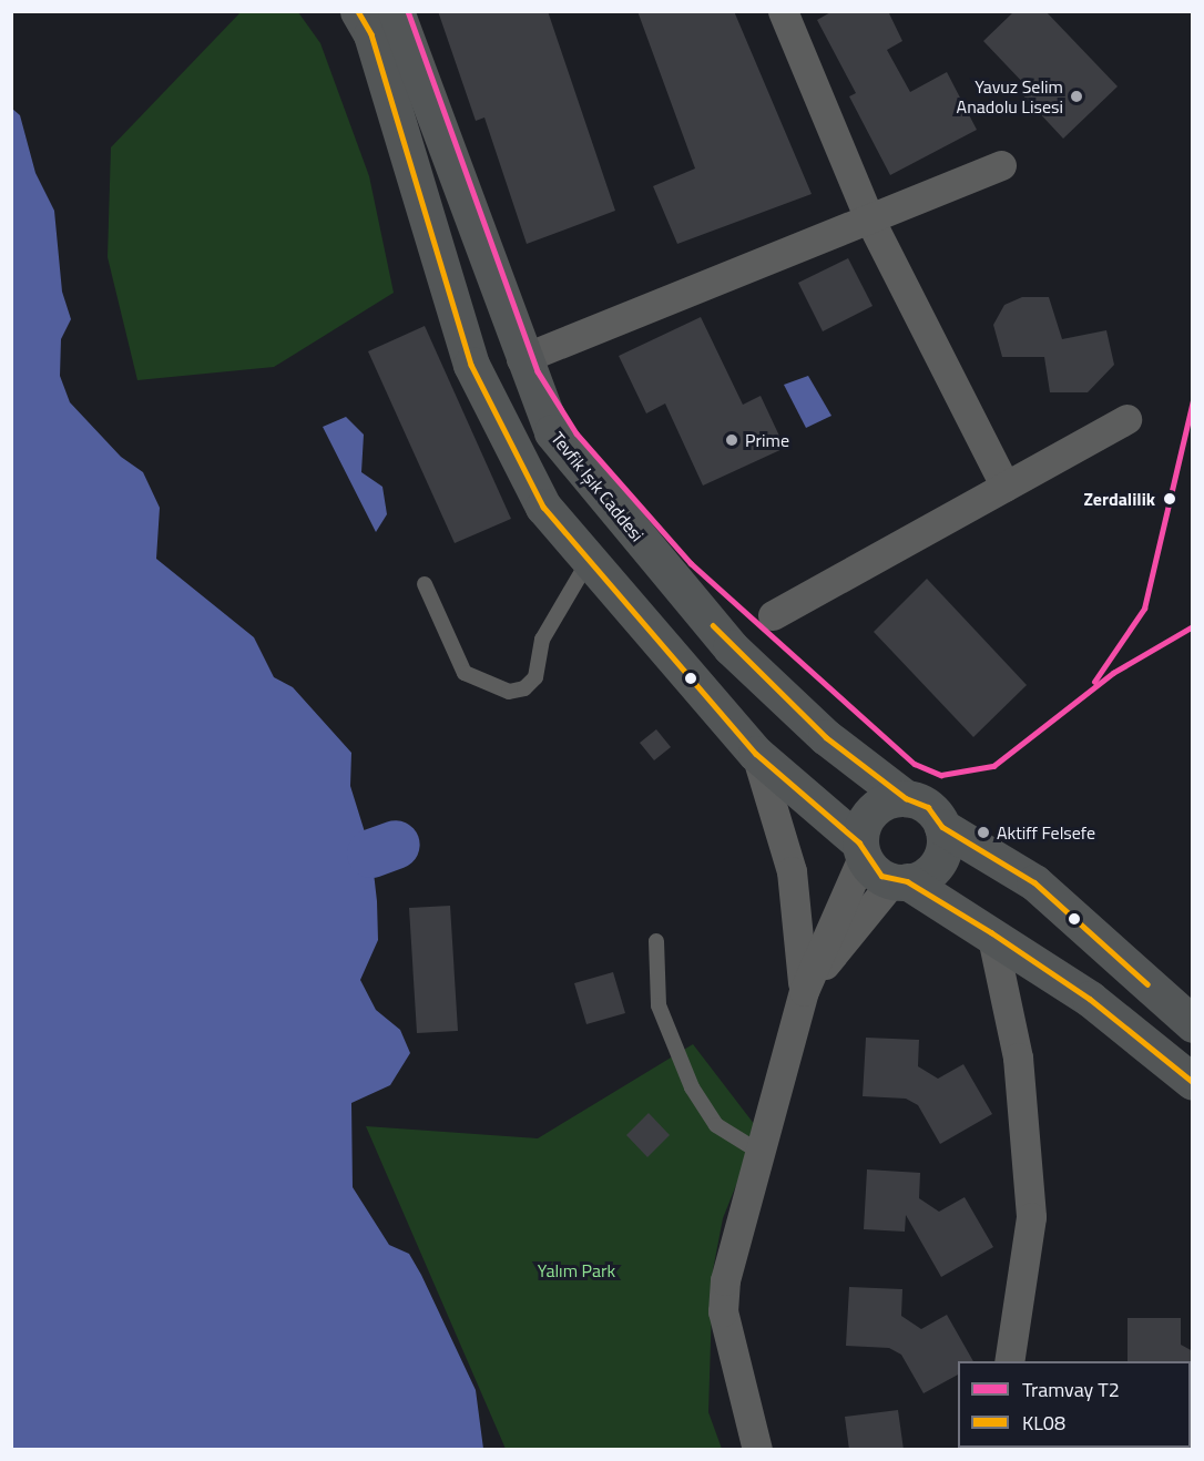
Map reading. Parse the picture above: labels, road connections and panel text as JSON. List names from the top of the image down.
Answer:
{
  "streets": {
    "street": ["Tevfik Işık Caddesi"]
  },
  "parks": ["Yalım Park"],
  "places": [
    "Yavuz Selim Anadolu Lisesi",
    "Prime",
    "Zerdalilik",
    "Aktiff Felsefe"
  ],
  "lines": ["tram line T2", "transit line KL08"],
  "legend": ["Tramvay T2", "KL08"]
}
